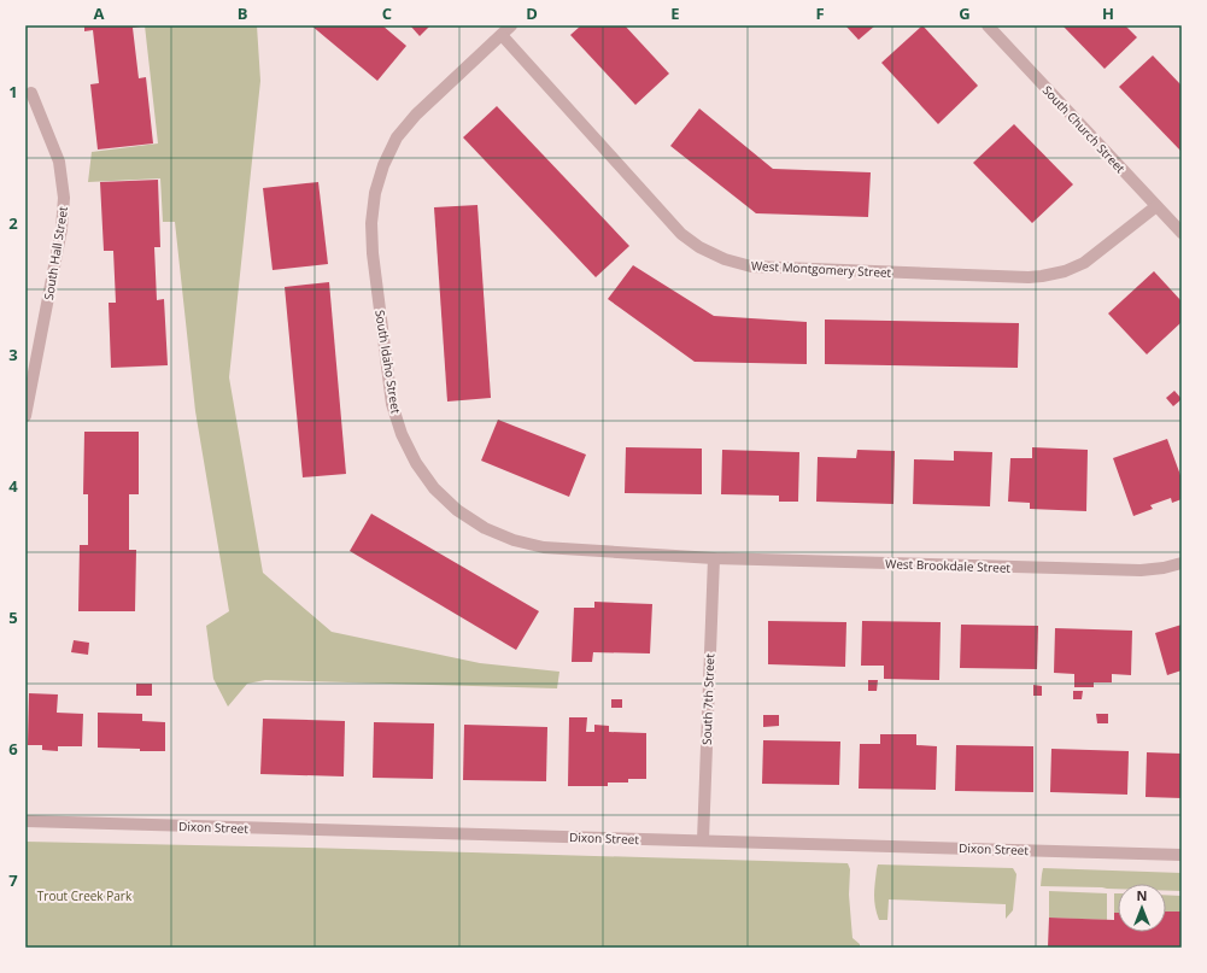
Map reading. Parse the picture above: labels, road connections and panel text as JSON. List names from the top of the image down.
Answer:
{
  "streets": {
    "street": [
      "South Church Street",
      "South Hall Street",
      "West Montgomery Street",
      "South Idaho Street",
      "West Brookdale Street",
      "South 7th Street",
      "Dixon Street"
    ]
  },
  "crossings": [
    ["South Church Street", "West Montgomery Street"],
    ["West Montgomery Street", "South Idaho Street"],
    ["South Idaho Street", "West Brookdale Street"],
    ["South Idaho Street", "South 7th Street"],
    ["West Brookdale Street", "South 7th Street"],
    ["South 7th Street", "Dixon Street"]
  ],
  "parks": ["Trout Creek Park"],
  "north": "top",
  "grid": {
    "columns": [
      "A",
      "B",
      "C",
      "D",
      "E",
      "F",
      "G",
      "H"
    ],
    "rows": [
      "1",
      "2",
      "3",
      "4",
      "5",
      "6",
      "7"
    ]
  }
}
